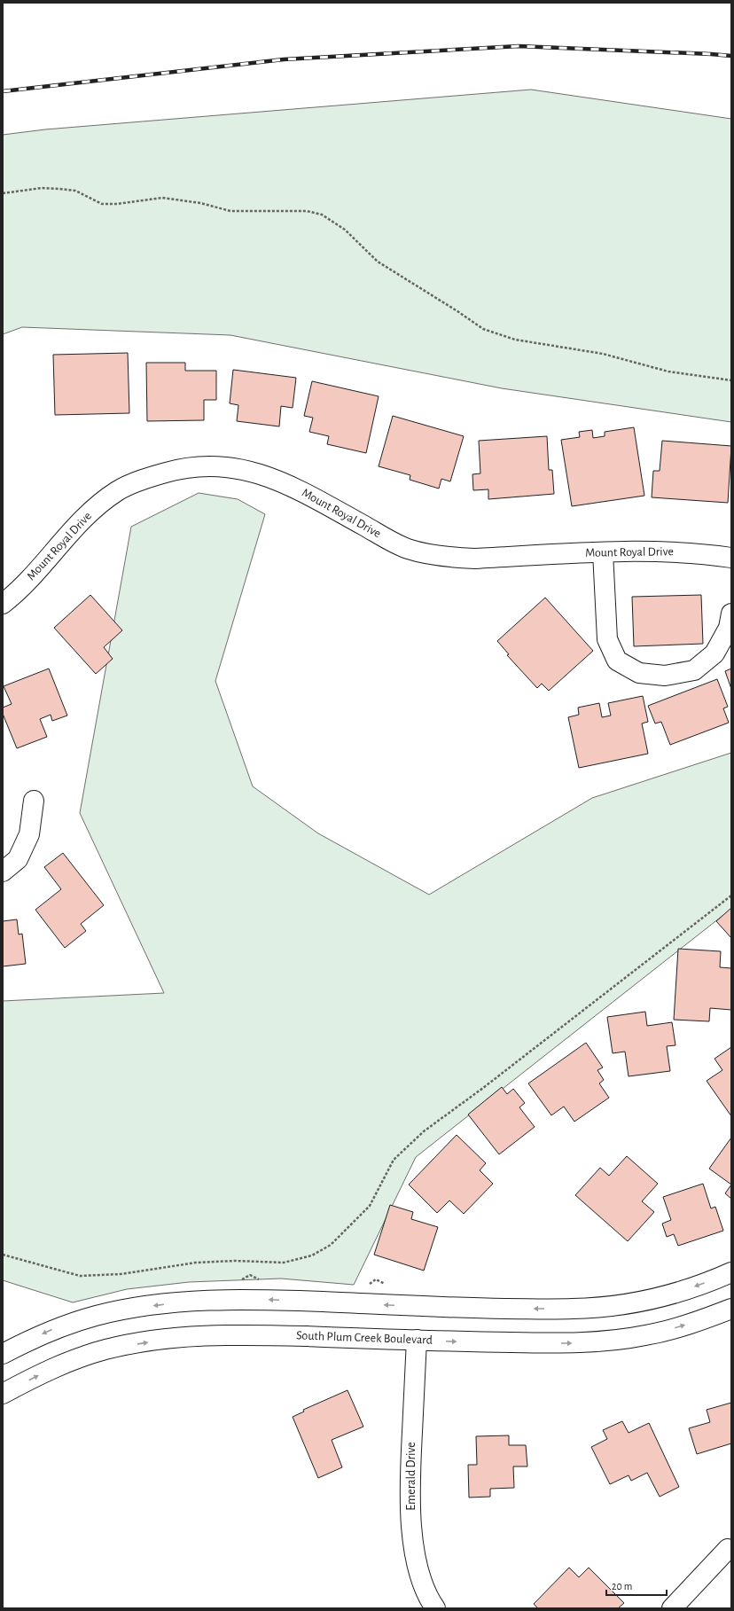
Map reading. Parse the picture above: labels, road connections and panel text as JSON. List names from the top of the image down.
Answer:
{
  "streets": {
    "street": ["Mount Royal Drive", "South Plum Creek Boulevard", "Emerald Drive"]
  },
  "crossings": [
    ["South Plum Creek Boulevard", "Emerald Drive"]
  ],
  "scale_bar": "20 m"
}
